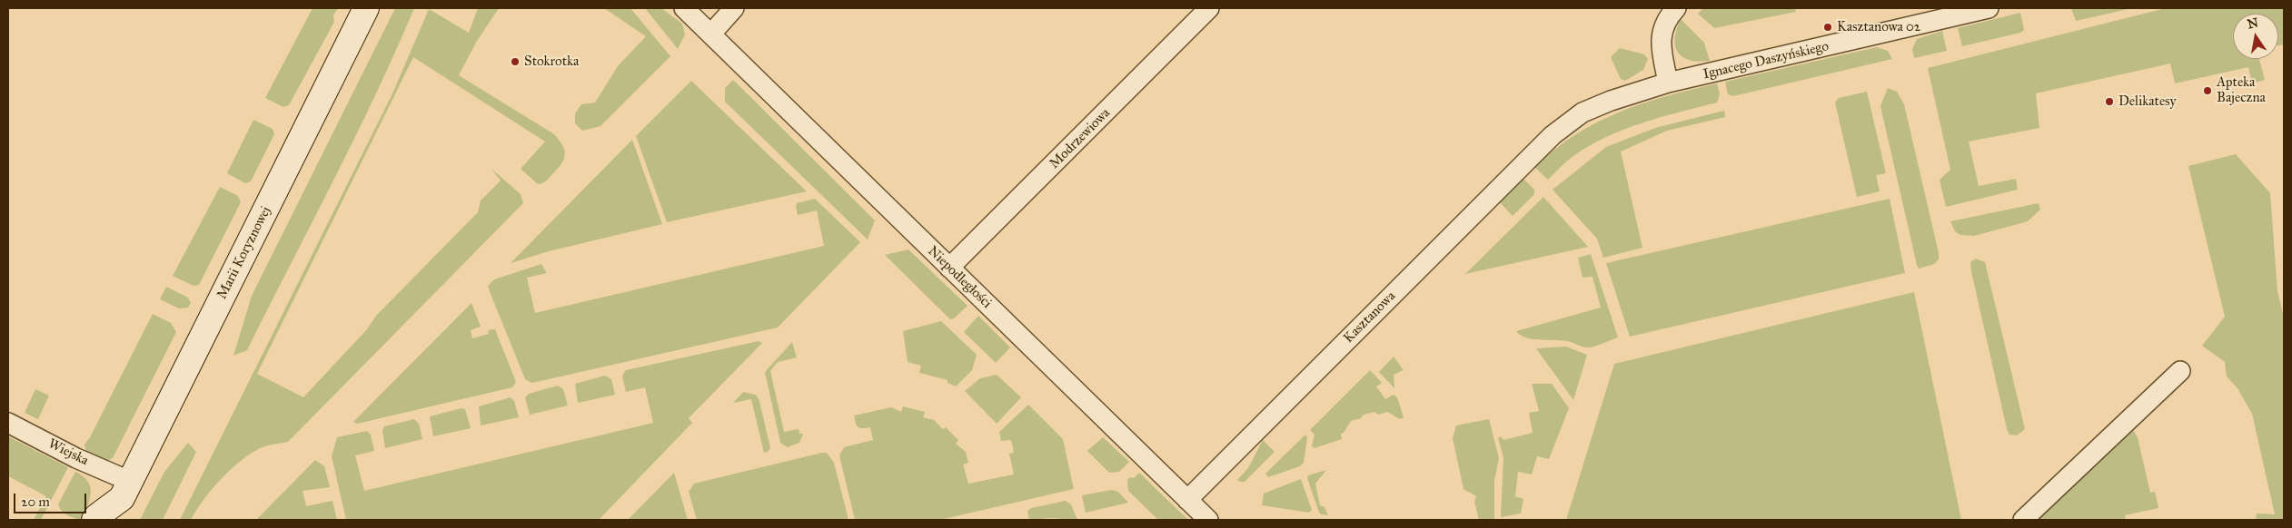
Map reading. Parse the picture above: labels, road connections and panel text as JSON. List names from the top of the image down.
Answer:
{
  "streets": {
    "street": [
      "Ignacego Daszyńskiego",
      "Modrzewiowa",
      "Marii Koryznowej",
      "Niepodległości",
      "Kasztanowa",
      "Wiejska"
    ]
  },
  "crossings": [
    ["Ignacego Daszyńskiego", "Kasztanowa"],
    ["Modrzewiowa", "Niepodległości"],
    ["Marii Koryznowej", "Wiejska"],
    ["Niepodległości", "Kasztanowa"]
  ],
  "places": [
    "Kasztanowa 02",
    "Stokrotka",
    "Apteka Bajeczna",
    "Delikatesy"
  ],
  "scale_bar": "20 m",
  "north": "top"
}
